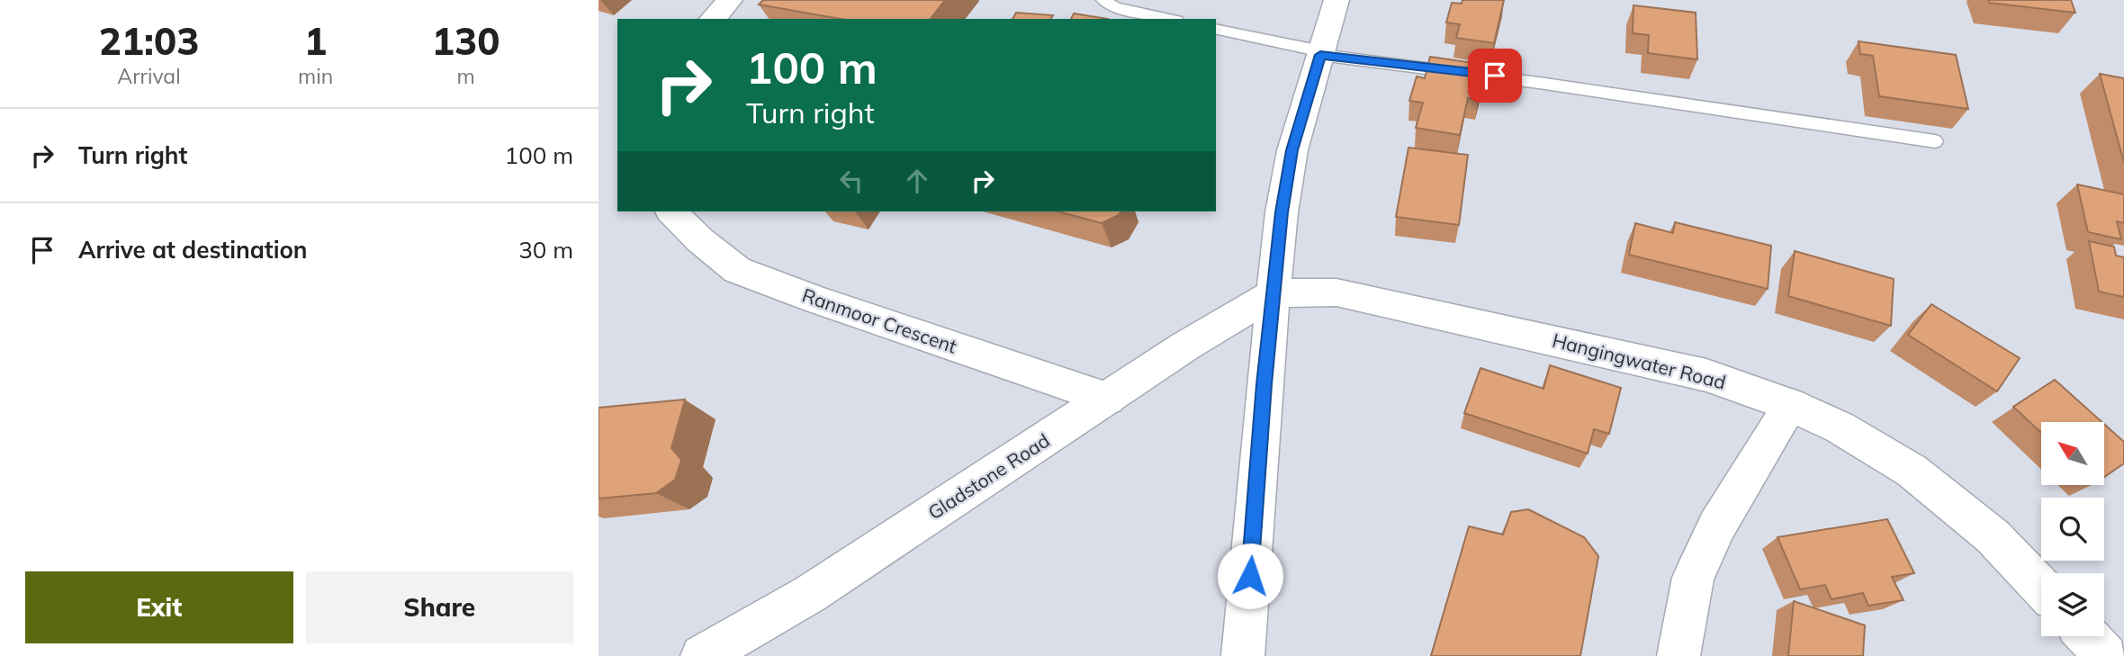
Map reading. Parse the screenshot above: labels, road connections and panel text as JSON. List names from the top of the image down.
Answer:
{
  "streets": {
    "street": ["Ranmoor Crescent", "Hangingwater Road", "Gladstone Road"]
  },
  "crossings": [
    ["Ranmoor Crescent", "Gladstone Road"],
    ["Hangingwater Road", "Gladstone Road"]
  ],
  "north": "top left",
  "page": {
    "eta": [
      "21:03",
      "Arrival",
      "1",
      "min",
      "130",
      "m"
    ],
    "turn": ["100 m", "Turn right"],
    "list": [
      {
        "name": "Turn right",
        "value": "100 m"
      },
      {
        "name": "Arrive at destination",
        "value": "30 m"
      }
    ],
    "buttons": ["Exit", "Share"]
  }
}
